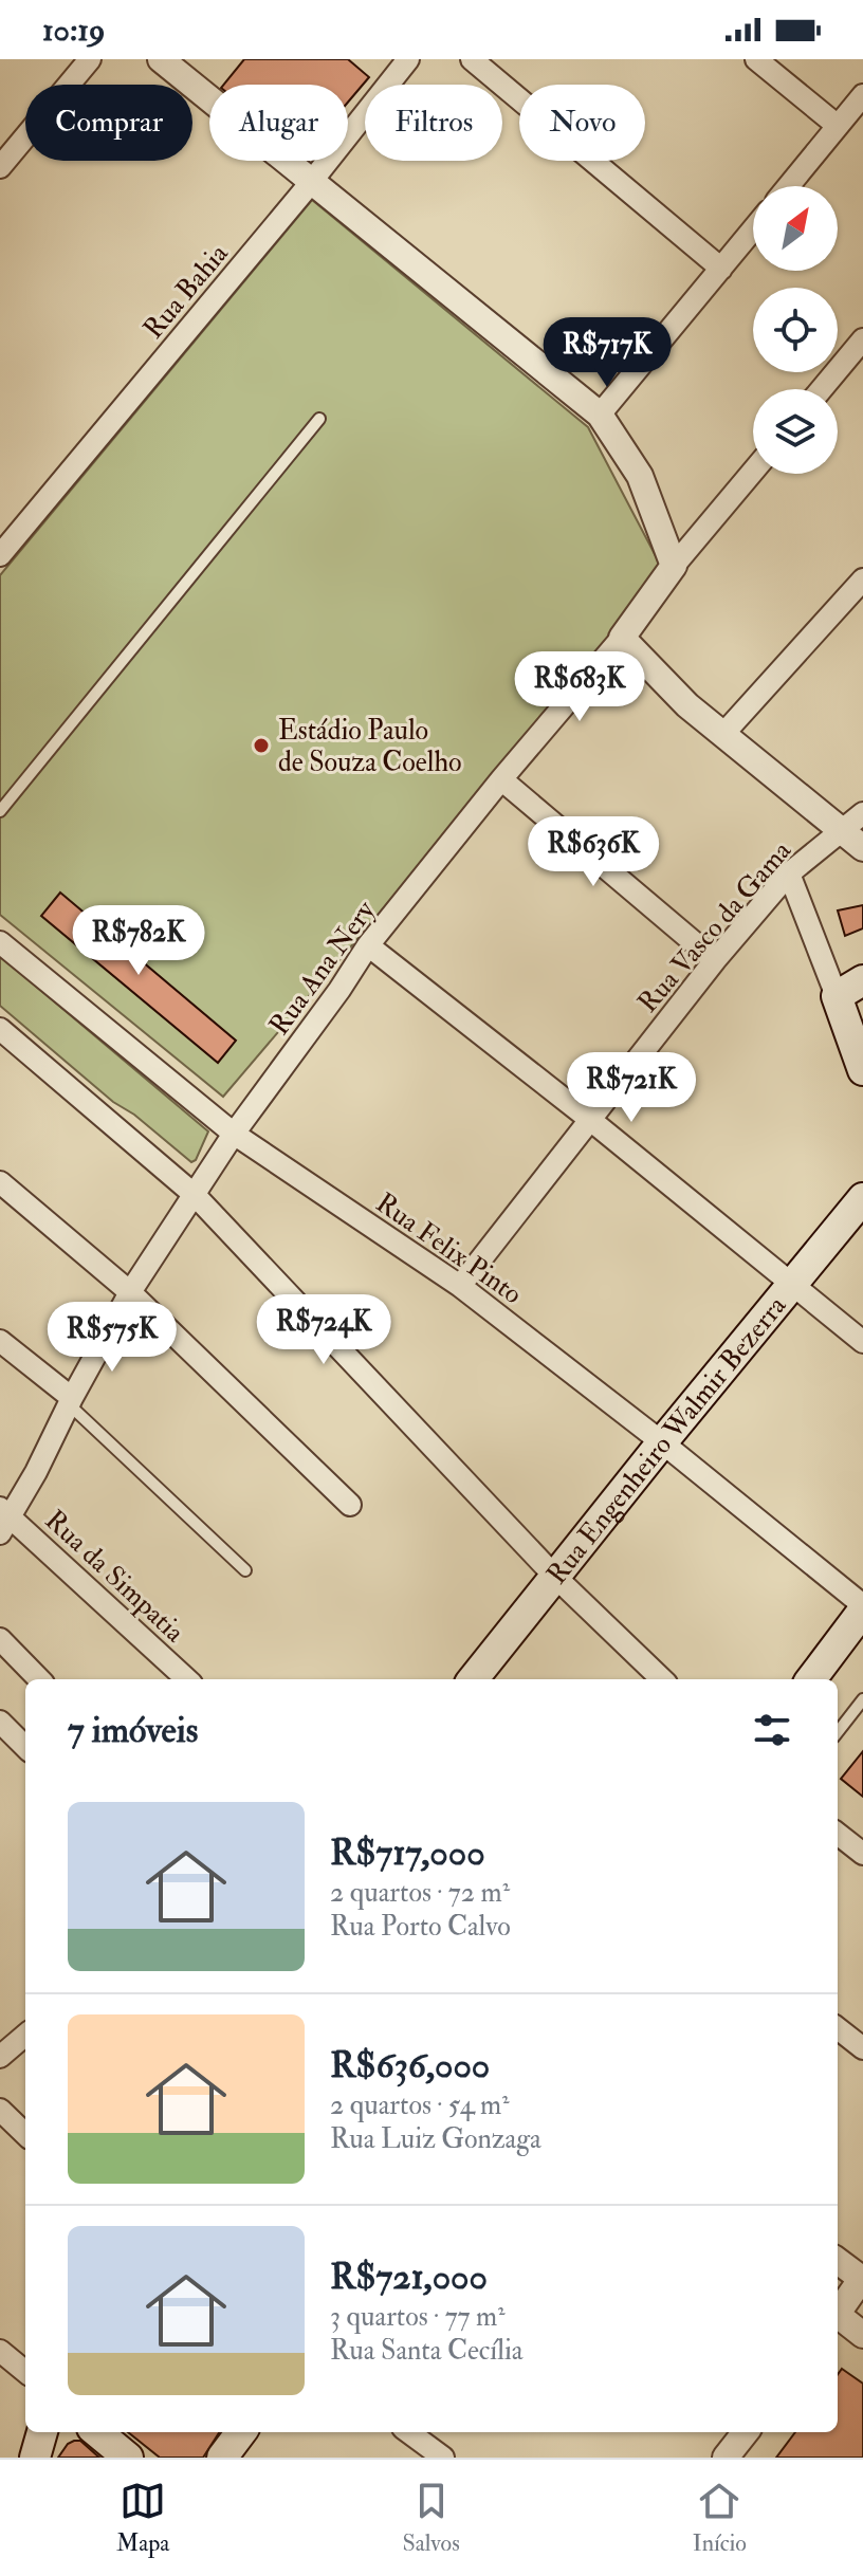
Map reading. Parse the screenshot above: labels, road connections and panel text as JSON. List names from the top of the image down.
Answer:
{
  "streets": {
    "main road": ["Rua Engenheiro Walmir Bezerra"],
    "street": [
      "Rua Bahia",
      "Rua Vasco da Gama",
      "Rua Ana Nery",
      "Rua Felix Pinto",
      "Rua da Simpatia"
    ]
  },
  "crossings": [
    ["Rua Vasco da Gama", "Rua Felix Pinto"],
    ["Rua Ana Nery", "Rua Felix Pinto"],
    ["Rua Ana Nery", "Rua da Simpatia"],
    ["Rua Felix Pinto", "Rua Engenheiro Walmir Bezerra"]
  ],
  "places": ["Estádio Paulo de Souza Coelho"],
  "north": "top right",
  "page": {
    "status": "10:19",
    "chip": [
      "Comprar",
      "Alugar",
      "Filtros",
      "Novo"
    ],
    "price": [
      "R$717K",
      "R$683K",
      "R$636K",
      "R$782K",
      "R$721K",
      "R$724K",
      "R$575K"
    ],
    "heading": "7 imóveis",
    "list": [
      {
        "name": "R$717,000",
        "note": "2 quartos · 72 m² · Rua Porto Calvo"
      },
      {
        "name": "R$636,000",
        "note": "2 quartos · 54 m² · Rua Luiz Gonzaga"
      },
      {
        "name": "R$721,000",
        "note": "3 quartos · 77 m² · Rua Santa Cecília"
      }
    ],
    "tabs": ["Mapa", "Salvos", "Início"]
  }
}
